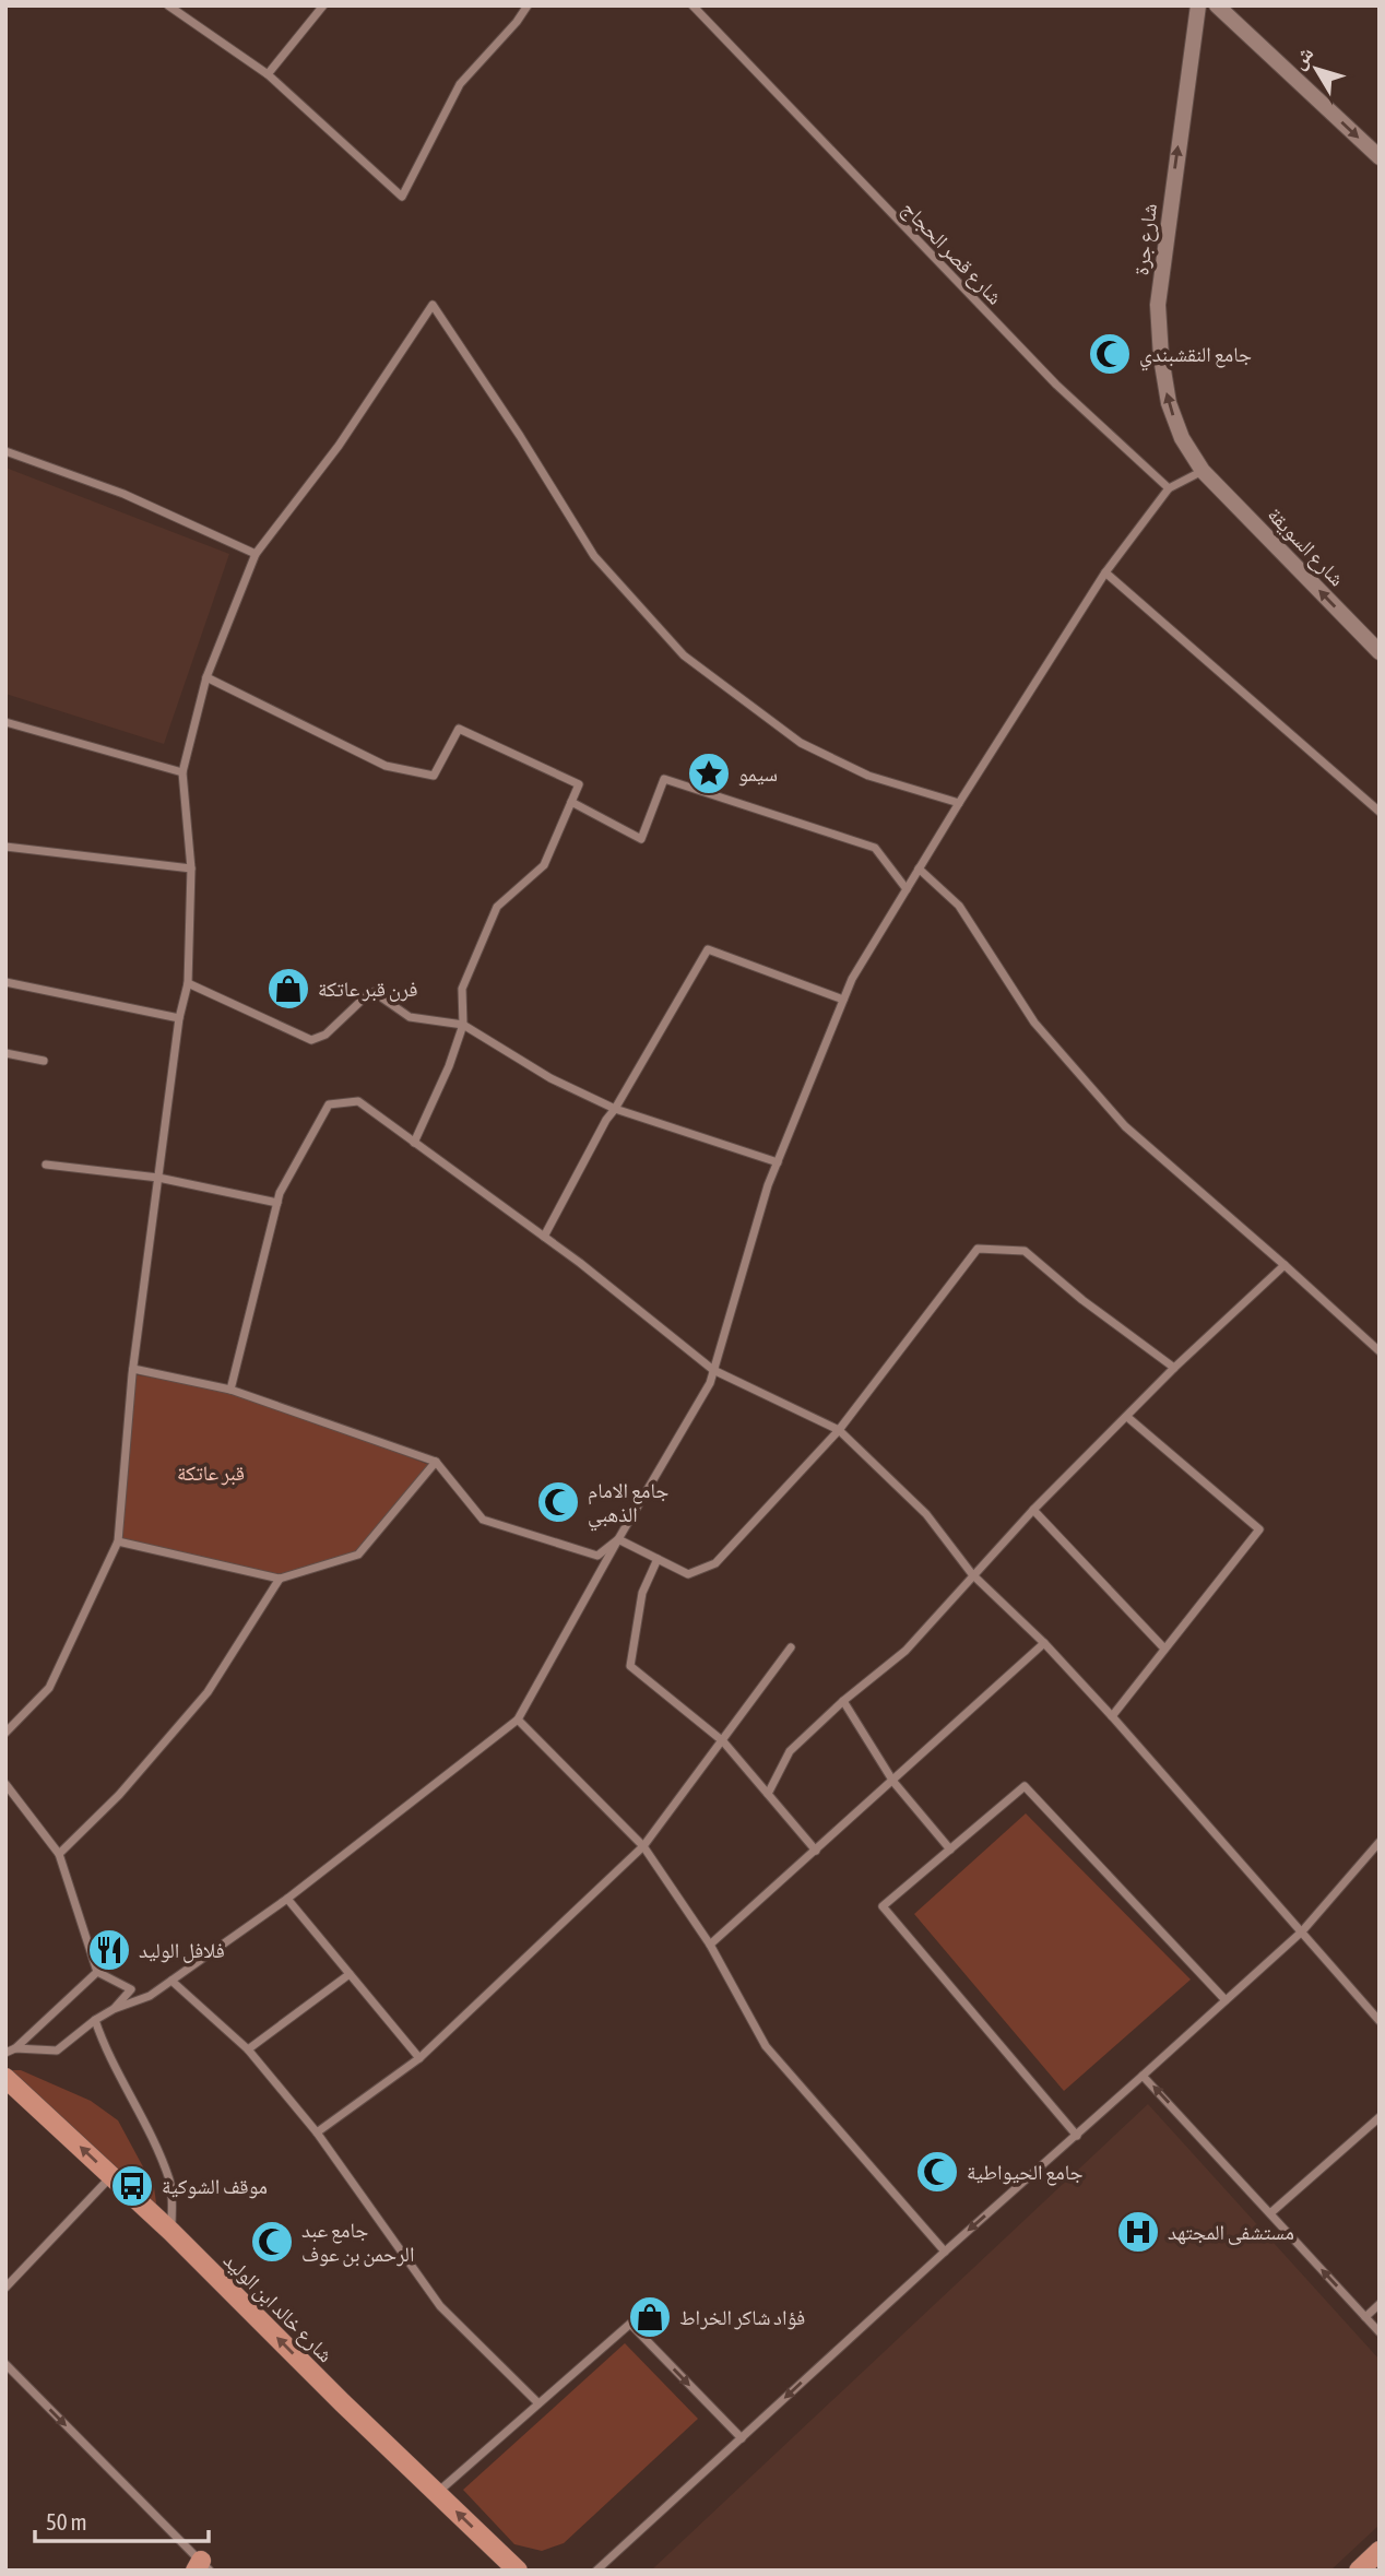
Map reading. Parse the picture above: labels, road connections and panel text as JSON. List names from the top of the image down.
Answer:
{
  "streets": {
    "main road": ["شارع خالد ابن الوليد"],
    "street": ["شارع جرة", "شارع قصر الحجاج", "شارع السويقة"]
  },
  "crossings": [
    ["شارع جرة", "شارع السويقة"]
  ],
  "one_way": ["شارع جرة", "شارع خالد ابن الوليد"],
  "parks": ["قبر عاتكة"],
  "places": {
    "mosque": [
      "جامع النقشبندي",
      "جامع الامام الذهبي",
      "جامع الحيواطية",
      "جامع عبد الرحمن بن عوف"
    ],
    "place": ["سيمو"],
    "shop": ["فرن قبر عاتكة", "فؤاد شاكر الخراط"],
    "restaurant": ["فلافل الوليد"],
    "bus stop": ["موقف الشوكية"],
    "hospital": ["مستشفى المجتهد"]
  },
  "scale_bar": "50 m",
  "north": "top left"
}
